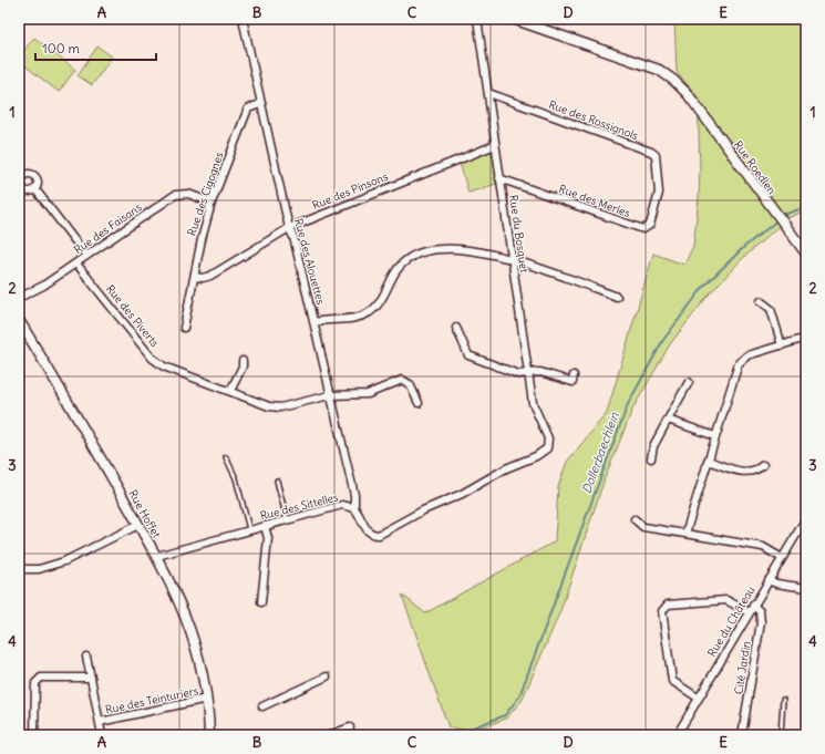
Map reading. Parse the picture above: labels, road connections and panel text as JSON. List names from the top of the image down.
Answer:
{
  "streets": {
    "main road": ["Rue Roedlen", "Rue Hoffet"],
    "street": [
      "Rue des Rossignols",
      "Rue des Pinsons",
      "Rue des Cigognes",
      "Rue des Merles",
      "Rue des Faisans",
      "Rue du Bosquet",
      "Rue des Alouettes",
      "Rue des Piverts",
      "Rue des Sittelles",
      "Rue du Château",
      "Cité Jardin",
      "Rue des Teinturiers"
    ]
  },
  "crossings": [
    ["Rue des Rossignols", "Rue des Merles"],
    ["Rue des Rossignols", "Rue du Bosquet"],
    ["Rue des Pinsons", "Rue des Cigognes"],
    ["Rue des Pinsons", "Rue du Bosquet"],
    ["Rue des Pinsons", "Rue des Alouettes"],
    ["Rue des Cigognes", "Rue des Faisans"],
    ["Rue des Cigognes", "Rue des Alouettes"],
    ["Rue des Merles", "Rue du Bosquet"],
    ["Rue des Faisans", "Rue des Piverts"],
    ["Rue du Bosquet", "Rue des Sittelles"],
    ["Rue des Alouettes", "Rue des Piverts"],
    ["Rue des Alouettes", "Rue des Sittelles"],
    ["Rue des Sittelles", "Rue Hoffet"],
    ["Rue Hoffet", "Rue des Teinturiers"],
    ["Rue du Château", "Cité Jardin"]
  ],
  "water": ["Dollerbaechlein"],
  "scale_bar": "100 m",
  "grid": {
    "columns": [
      "A",
      "B",
      "C",
      "D",
      "E"
    ],
    "rows": [
      "1",
      "2",
      "3",
      "4"
    ]
  }
}
